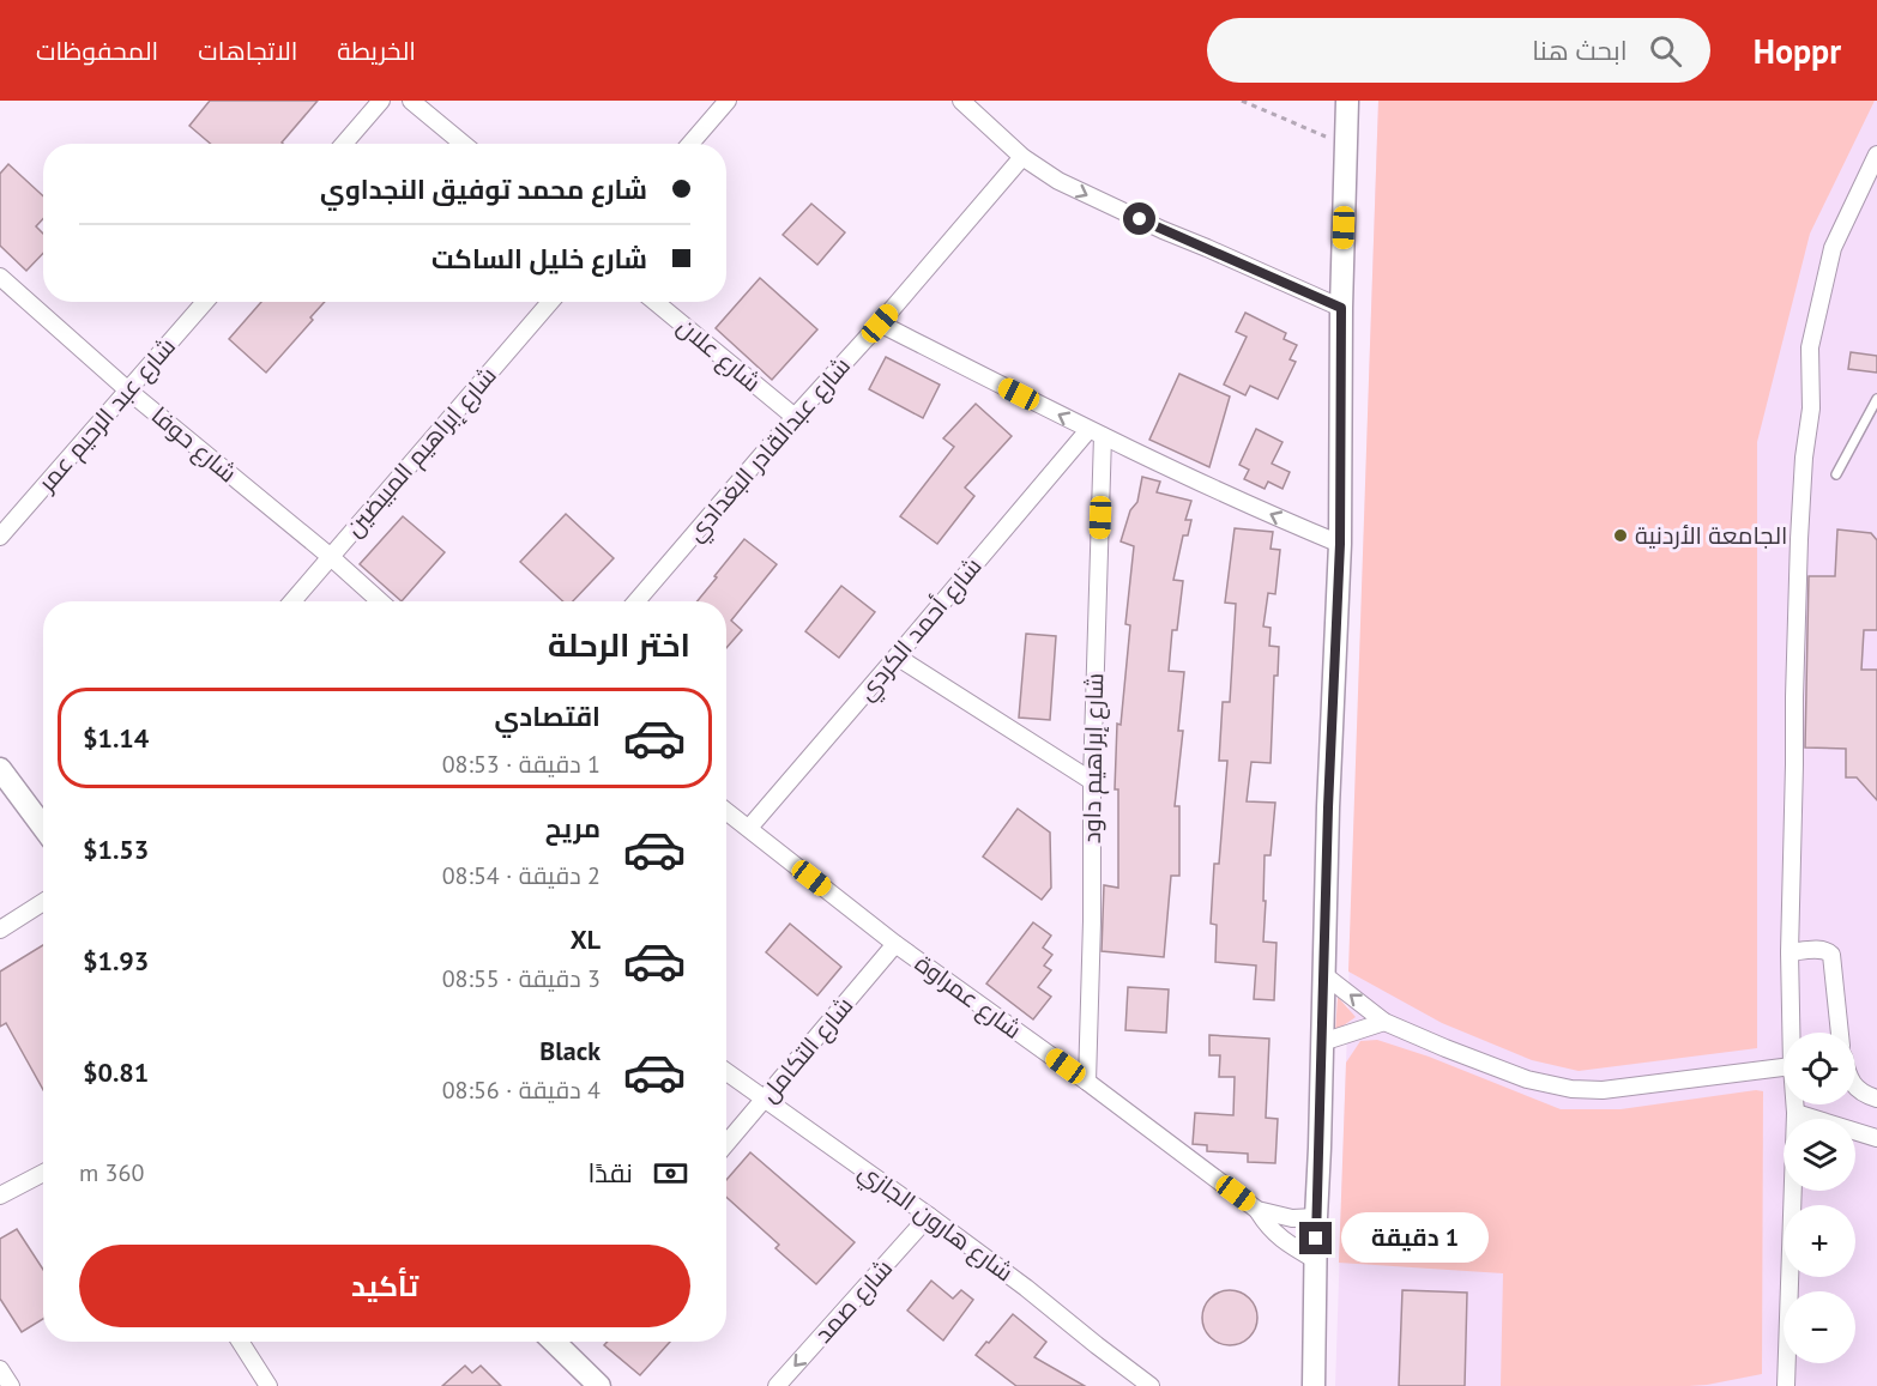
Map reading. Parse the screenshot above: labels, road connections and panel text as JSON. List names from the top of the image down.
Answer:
{
  "streets": {
    "street": [
      "شارع علان",
      "شارع عبد الرحيم عمر",
      "شارع حوفا",
      "شارع عبدالقادر البغدادي",
      "شارع إبراهيم المبيضين",
      "شارع أحمد الكردي",
      "شارع إبراهيم داود",
      "شارع عمراوة",
      "شارع التكامل",
      "شارع هارون الجازي",
      "شارع صمد"
    ]
  },
  "crossings": [
    ["شارع علان", "شارع عبدالقادر البغدادي"],
    ["شارع عبد الرحيم عمر", "شارع حوفا"],
    ["شارع حوفا", "شارع إبراهيم المبيضين"],
    ["شارع أحمد الكردي", "شارع إبراهيم داود"],
    ["شارع أحمد الكردي", "شارع عمراوة"],
    ["شارع إبراهيم داود", "شارع عمراوة"],
    ["شارع عمراوة", "شارع التكامل"],
    ["شارع التكامل", "شارع هارون الجازي"],
    ["شارع هارون الجازي", "شارع صمد"]
  ],
  "one_way": ["شارع صمد"],
  "places": ["الجامعة الأردنية"],
  "page": {
    "header": "Hoppr",
    "search": "ابحث هنا",
    "nav": ["الخريطة", "الاتجاهات", "المحفوظات"],
    "banner": ["شارع محمد توفيق النجداوي", "شارع خليل الساكت"],
    "heading": "اختر الرحلة",
    "list": [
      {
        "name": "اقتصادي",
        "note": "1 دقيقة · 08:53",
        "value": "$1.14"
      },
      {
        "name": "مريح",
        "note": "2 دقيقة · 08:54",
        "value": "$1.53"
      },
      {
        "name": "XL",
        "note": "3 دقيقة · 08:55",
        "value": "$1.93"
      },
      {
        "name": "Black",
        "note": "4 دقيقة · 08:56",
        "value": "$0.81"
      }
    ],
    "map_buttons": ["+", "−"],
    "pay": ["نقدًا", "360 m"],
    "bubble": "1 دقيقة",
    "buttons": "تأكيد"
  }
}
